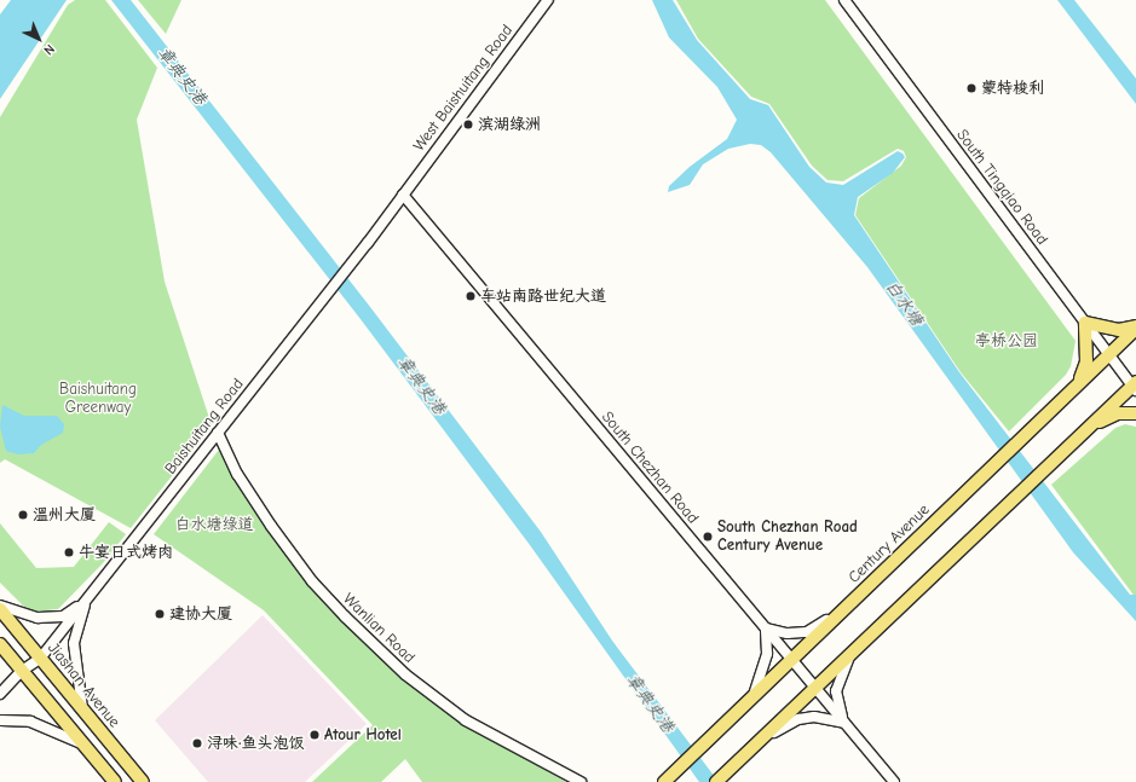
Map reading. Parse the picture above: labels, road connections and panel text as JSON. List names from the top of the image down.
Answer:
{
  "streets": {
    "main road": ["Century Avenue", "Jiashan Avenue"],
    "street": [
      "West Baishuitang Road",
      "South Tingqiao Road",
      "Baishuitang Road",
      "South Chezhan Road",
      "Wanlian Road"
    ]
  },
  "crossings": [
    ["West Baishuitang Road", "Baishuitang Road"],
    ["West Baishuitang Road", "South Chezhan Road"],
    ["South Tingqiao Road", "Century Avenue"],
    ["Baishuitang Road", "South Chezhan Road"],
    ["Baishuitang Road", "Wanlian Road"],
    ["Baishuitang Road", "Jiashan Avenue"],
    ["South Chezhan Road", "Century Avenue"]
  ],
  "water": ["章典史港", "白水塘"],
  "parks": ["亭桥公园", "Baishuitang Greenway", "白水塘绿道"],
  "places": [
    "蒙特梭利",
    "滨湖绿洲",
    "车站南路世纪大道",
    "温州大厦",
    "South Chezhan Road Century Avenue",
    "牛宴日式烤肉",
    "建协大厦",
    "Atour Hotel",
    "浔味·鱼头泡饭"
  ],
  "north": "bottom right"
}
